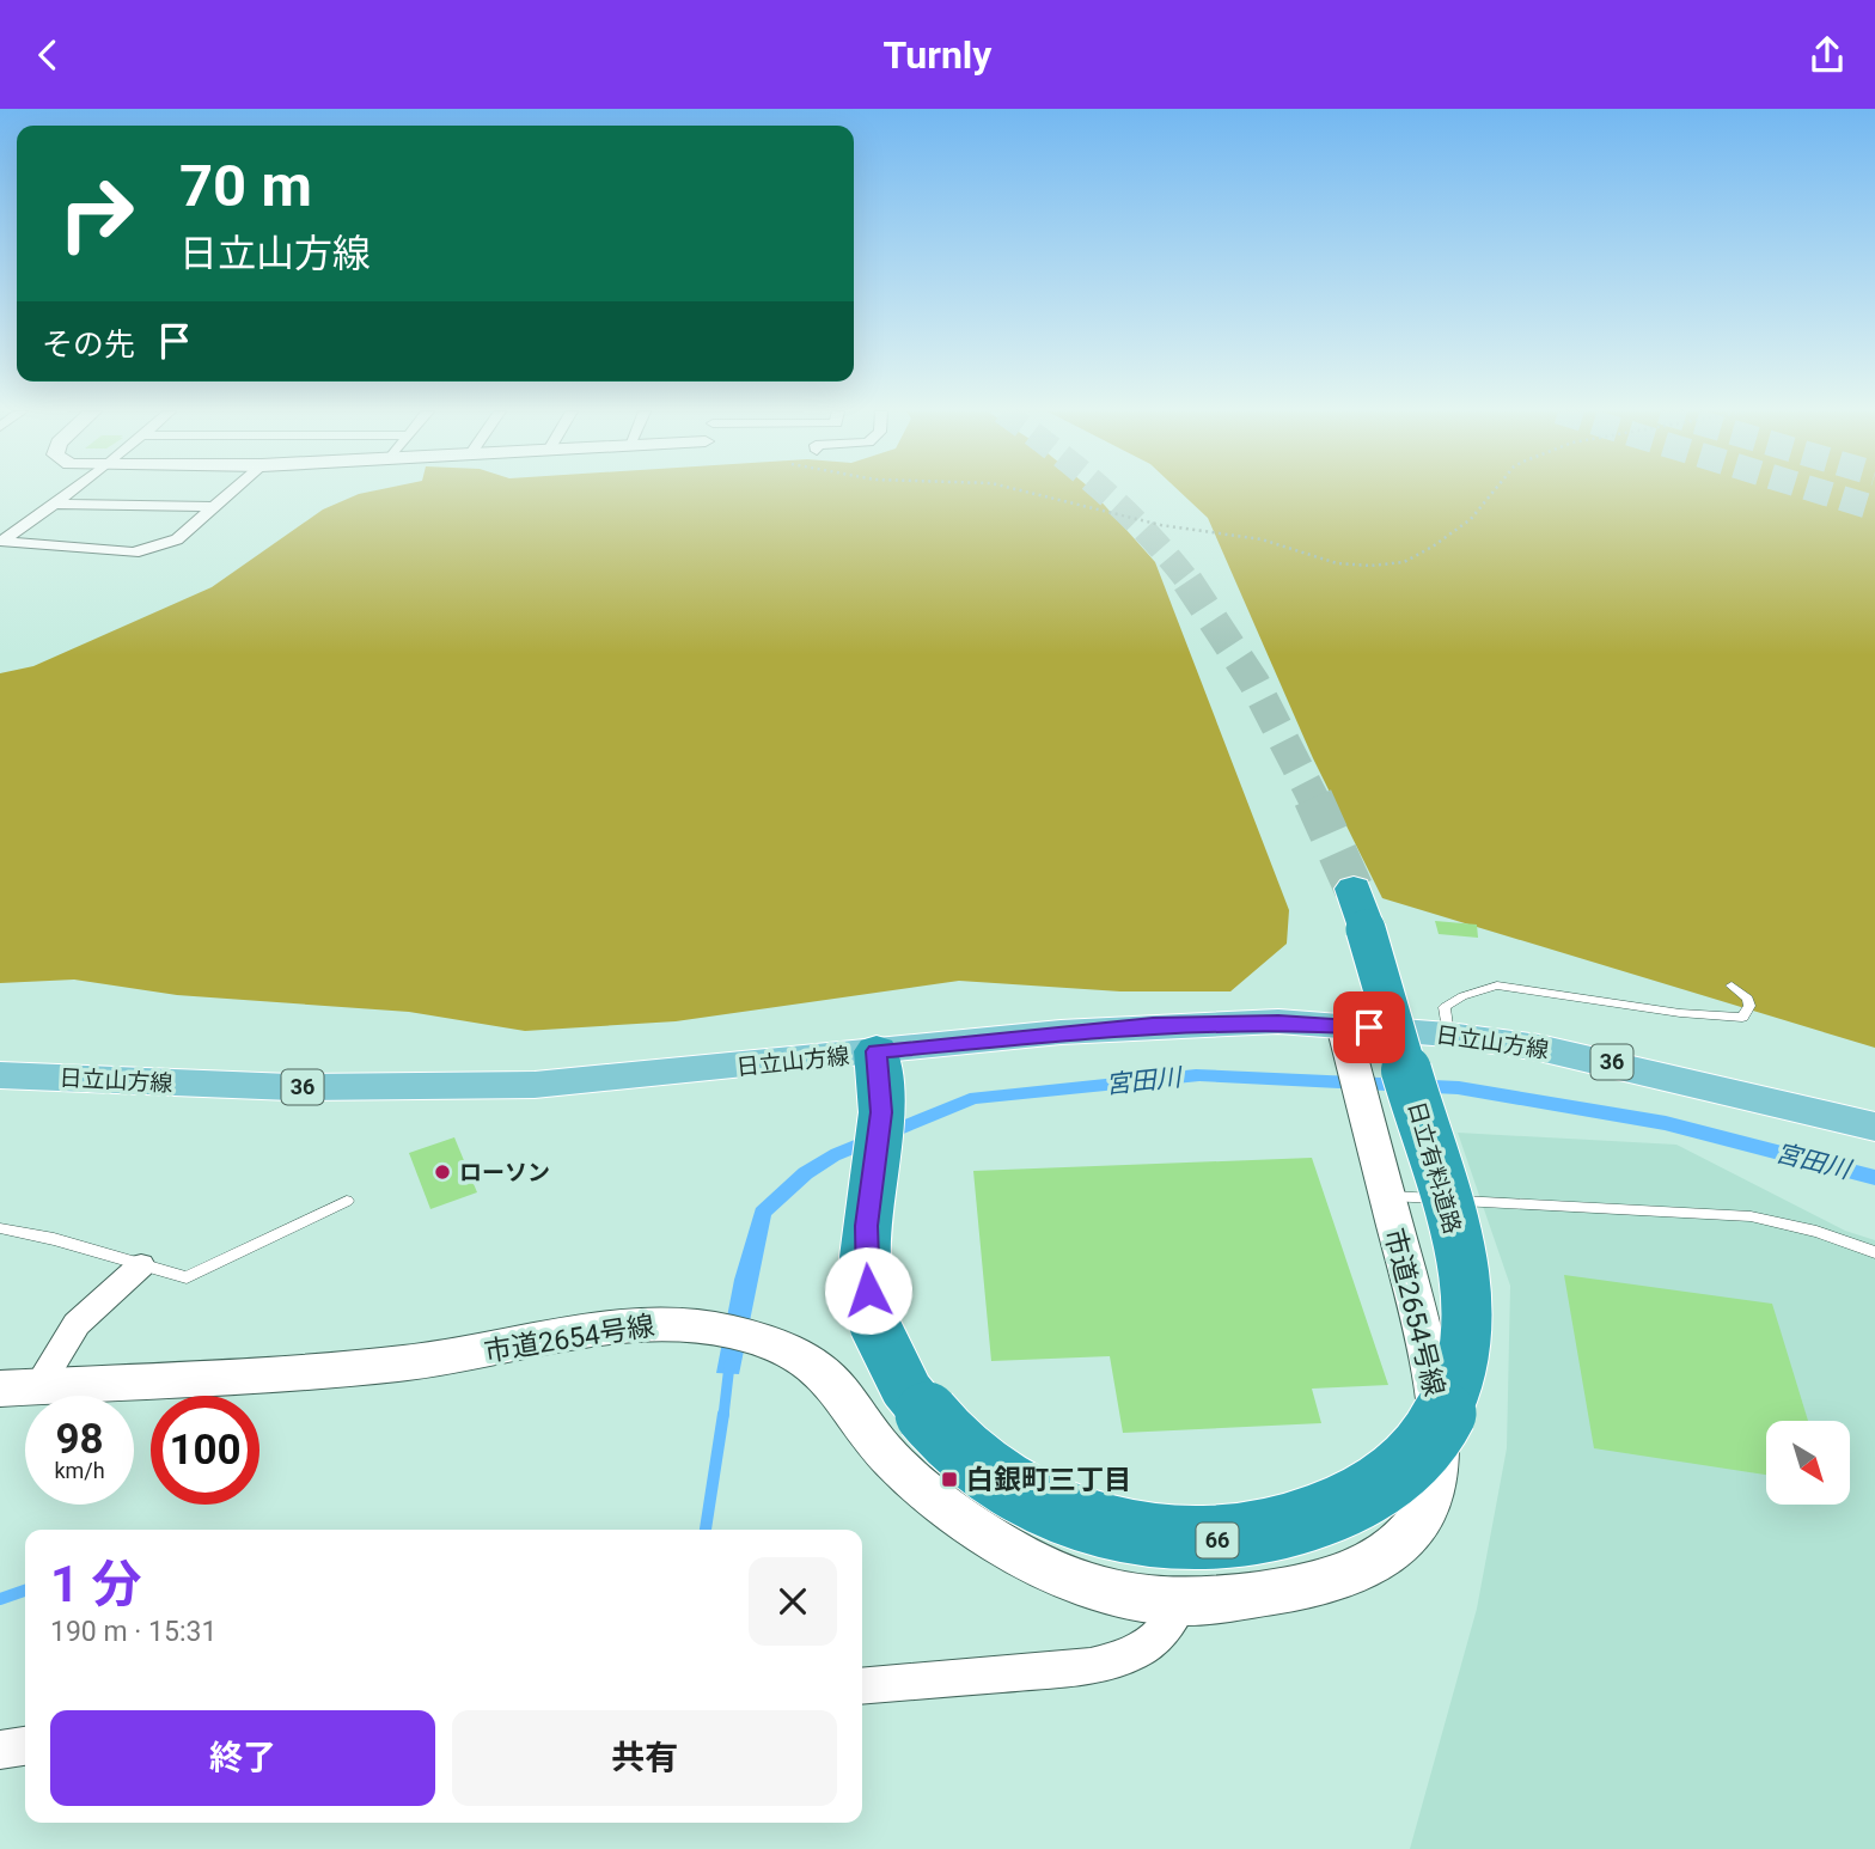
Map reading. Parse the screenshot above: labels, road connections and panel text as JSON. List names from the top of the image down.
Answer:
{
  "streets": {
    "highway": ["日立有料道路", "66"],
    "main road": ["日立山方線", "36"],
    "street": ["市道2654号線"]
  },
  "crossings": [
    ["日立山方線", "日立有料道路"],
    ["日立山方線", "市道2654号線"]
  ],
  "water": ["宮田川"],
  "places": {
    "other": ["ローソン"],
    "transit": ["白銀町三丁目"]
  },
  "north": "bottom right",
  "page": {
    "header": "Turnly",
    "turn": ["70 m", "日立山方線"],
    "then": "その先",
    "speed": "98 km/h",
    "limit": "100",
    "heading": ["1 分", "190 m · 15:31"],
    "buttons": ["終了", "共有"]
  }
}
